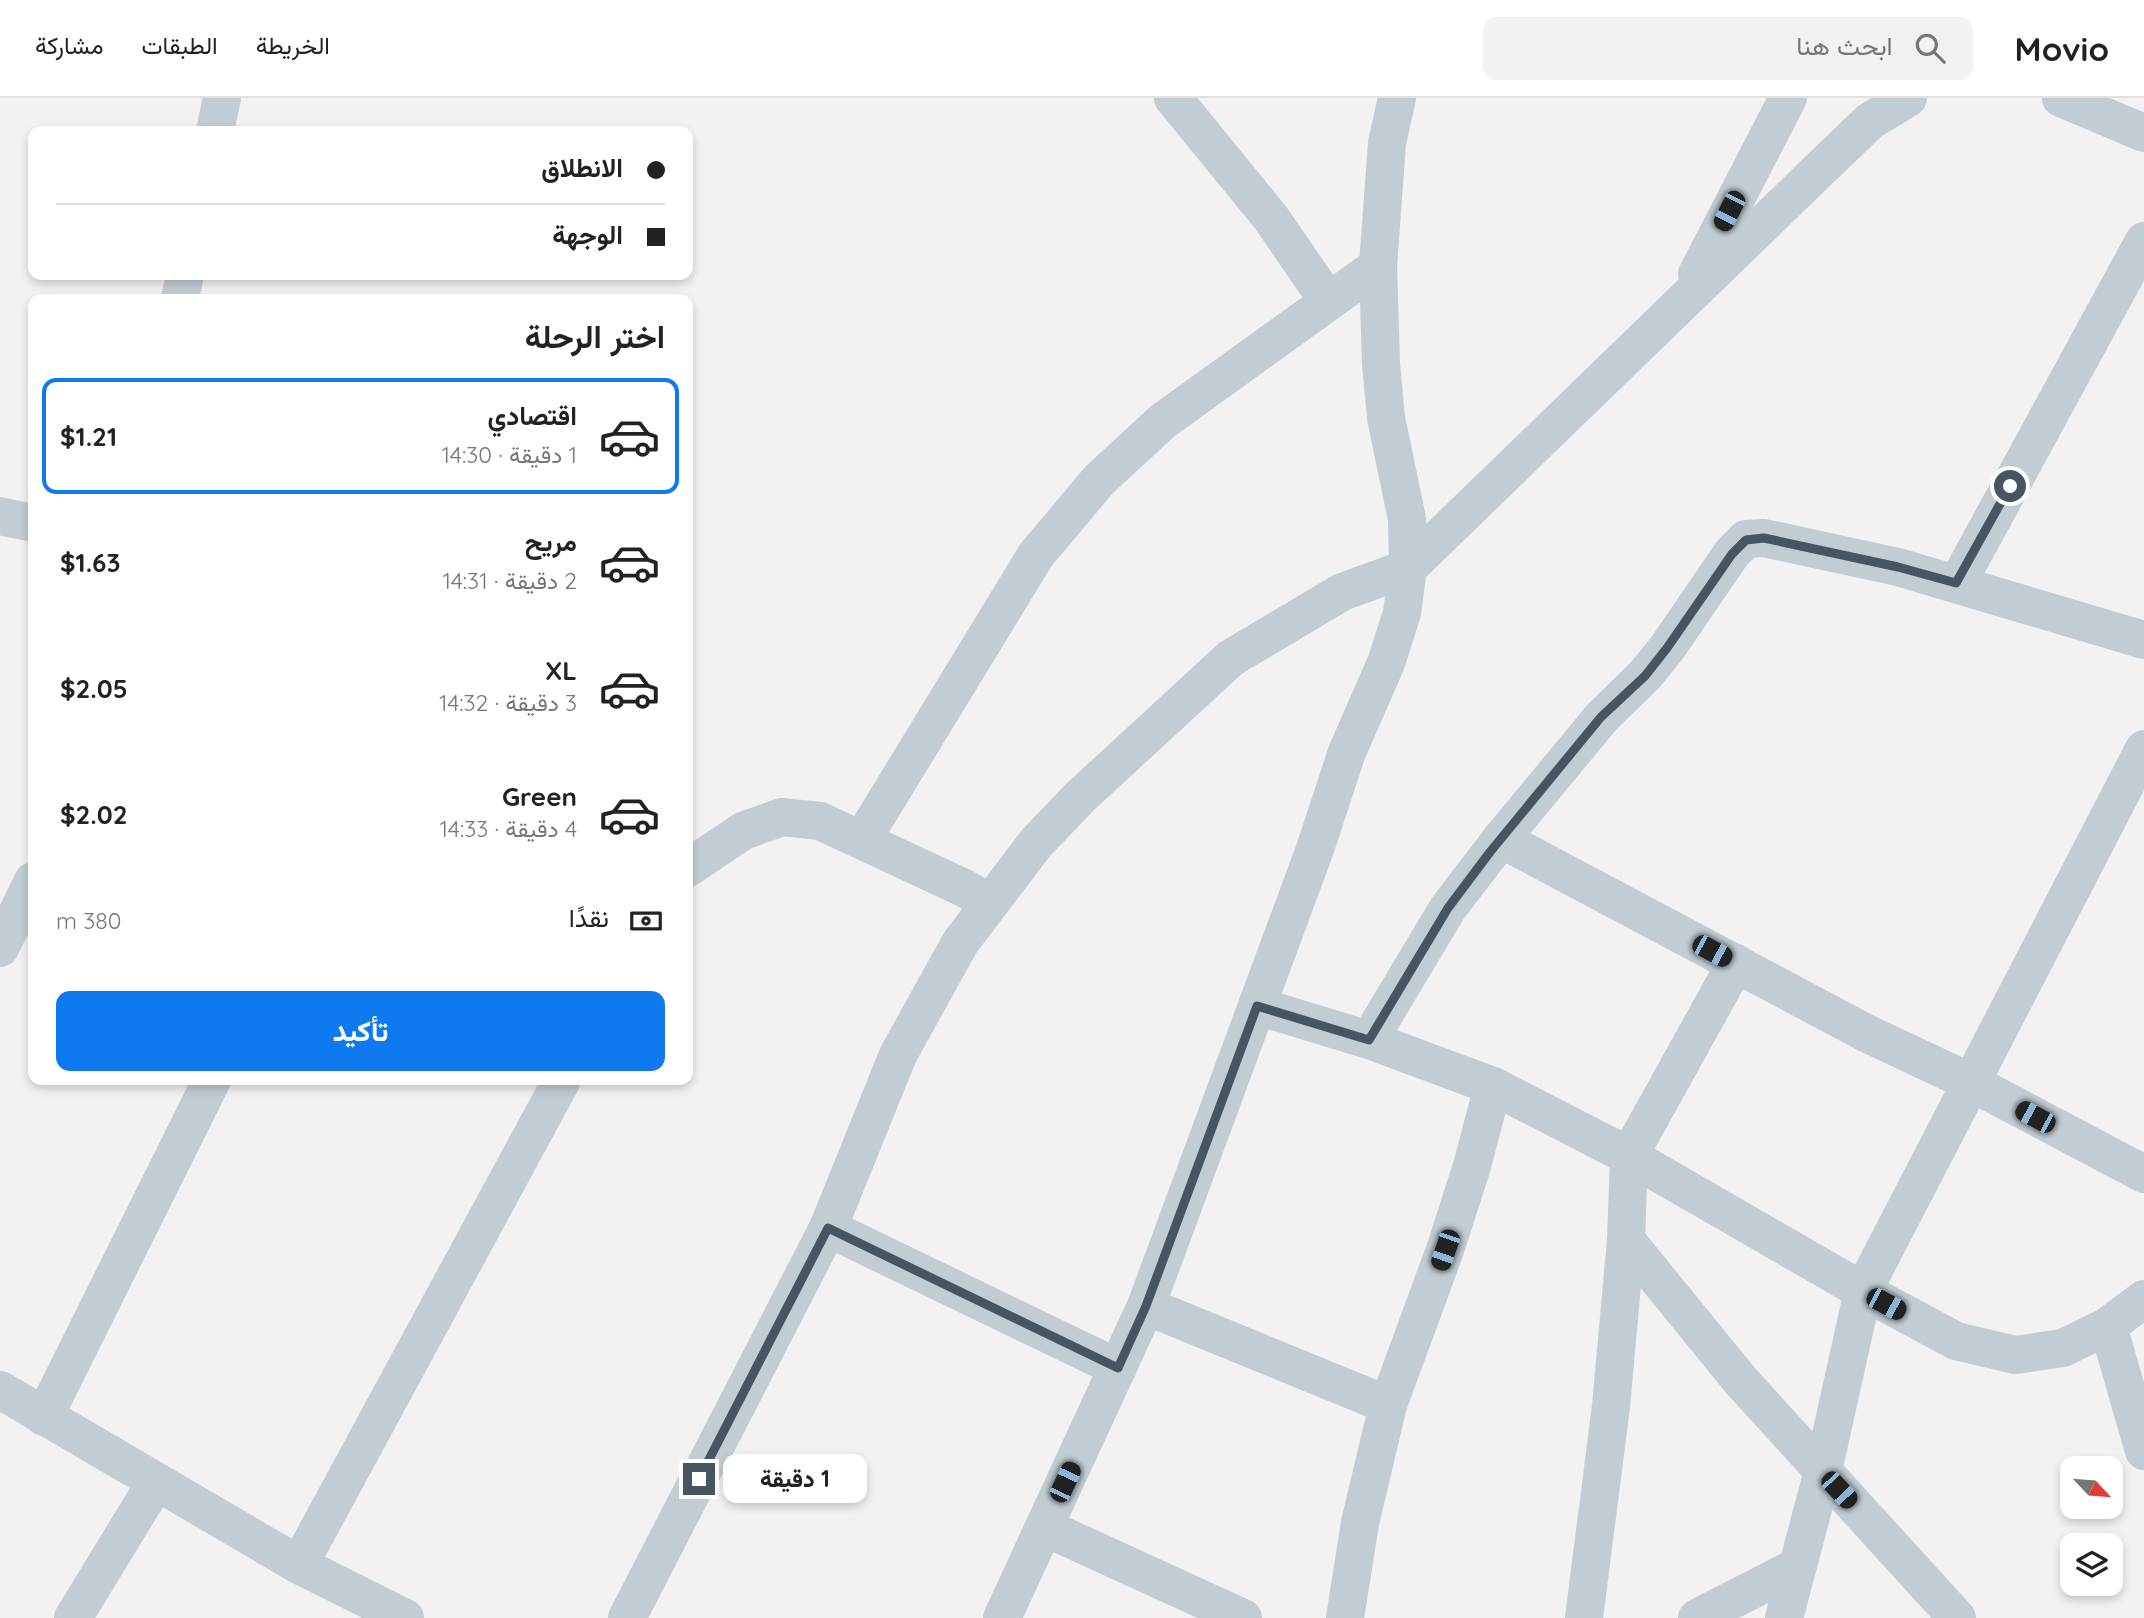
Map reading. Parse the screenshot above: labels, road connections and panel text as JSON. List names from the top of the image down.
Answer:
{
  "north": "bottom right",
  "page": {
    "header": "Movio",
    "search": "ابحث هنا",
    "nav": ["الخريطة", "الطبقات", "مشاركة"],
    "banner": ["الانطلاق", "الوجهة"],
    "heading": "اختر الرحلة",
    "list": [
      {
        "name": "اقتصادي",
        "note": "1 دقيقة · 14:30",
        "value": "$1.21"
      },
      {
        "name": "مريح",
        "note": "2 دقيقة · 14:31",
        "value": "$1.63"
      },
      {
        "name": "XL",
        "note": "3 دقيقة · 14:32",
        "value": "$2.05"
      },
      {
        "name": "Green",
        "note": "4 دقيقة · 14:33",
        "value": "$2.02"
      }
    ],
    "pay": ["نقدًا", "380 m"],
    "buttons": "تأكيد",
    "bubble": "1 دقيقة"
  }
}
